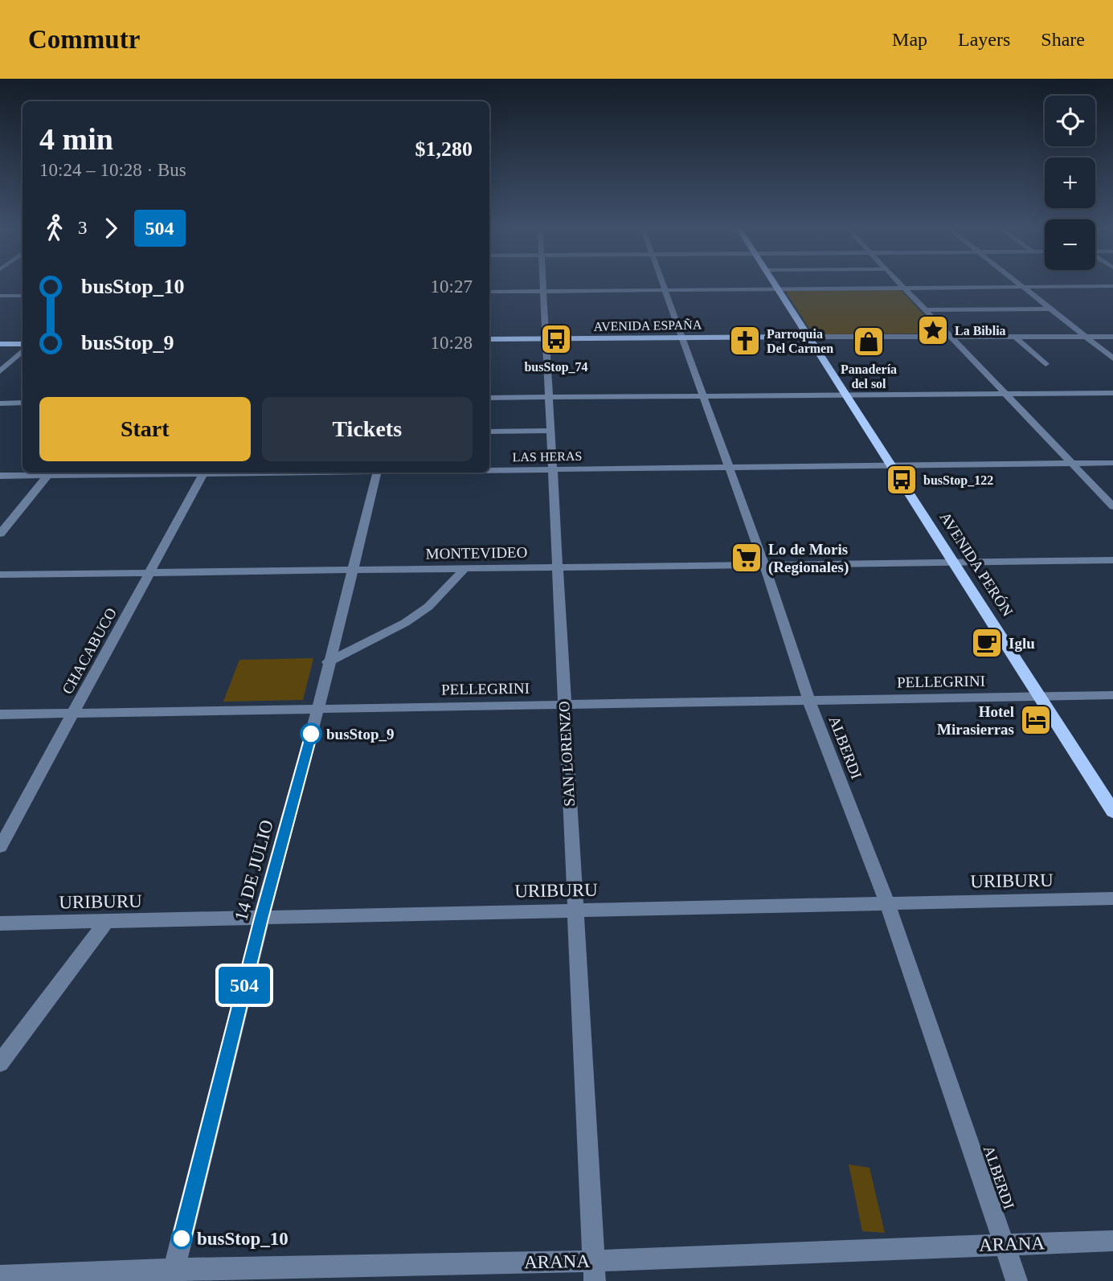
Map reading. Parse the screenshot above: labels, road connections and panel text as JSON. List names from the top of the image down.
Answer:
{
  "streets": {
    "main road": ["AVENIDA ESPAÑA", "AVENIDA PERÓN"],
    "street": [
      "LAS HERAS",
      "MONTEVIDEO",
      "CHACABUCO",
      "PELLEGRINI",
      "ALBERDI",
      "SAN LORENZO",
      "14 DE JULIO",
      "URIBURU",
      "ARANA"
    ]
  },
  "crossings": [
    ["AVENIDA ESPAÑA", "AVENIDA PERÓN"],
    ["AVENIDA ESPAÑA", "ALBERDI"],
    ["AVENIDA ESPAÑA", "SAN LORENZO"],
    ["LAS HERAS", "AVENIDA PERÓN"],
    ["LAS HERAS", "ALBERDI"],
    ["LAS HERAS", "SAN LORENZO"],
    ["MONTEVIDEO", "AVENIDA PERÓN"],
    ["MONTEVIDEO", "CHACABUCO"],
    ["MONTEVIDEO", "ALBERDI"],
    ["MONTEVIDEO", "SAN LORENZO"],
    ["MONTEVIDEO", "14 DE JULIO"],
    ["AVENIDA PERÓN", "PELLEGRINI"],
    ["CHACABUCO", "PELLEGRINI"],
    ["PELLEGRINI", "ALBERDI"],
    ["PELLEGRINI", "SAN LORENZO"],
    ["PELLEGRINI", "14 DE JULIO"],
    ["ALBERDI", "URIBURU"],
    ["ALBERDI", "ARANA"],
    ["SAN LORENZO", "URIBURU"],
    ["SAN LORENZO", "ARANA"],
    ["14 DE JULIO", "URIBURU"],
    ["14 DE JULIO", "ARANA"]
  ],
  "places": {
    "place": ["La Biblia"],
    "bus stop": ["busStop_74", "busStop_122"],
    "church": ["Parroquia Del Carmen"],
    "shop": ["Panadería del sol"],
    "supermarket": ["Lo de Moris (Regionales)"],
    "cafe": ["Iglu"],
    "hotel": ["Hotel Mirasierras"],
    "other": ["busStop_9", "busStop_10"]
  },
  "lines": ["bus line 504"],
  "page": {
    "header": "Commutr",
    "nav": ["Map", "Layers", "Share"],
    "on_map": "504",
    "map_buttons": ["+", "−"],
    "heading": ["4 min", "10:24 – 10:28 · Bus", "$1,280"],
    "legs": ["3", "504"],
    "list": [
      {
        "name": "busStop_10",
        "value": "10:27"
      },
      {
        "name": "busStop_9",
        "value": "10:28"
      }
    ],
    "buttons": ["Start", "Tickets"]
  }
}
